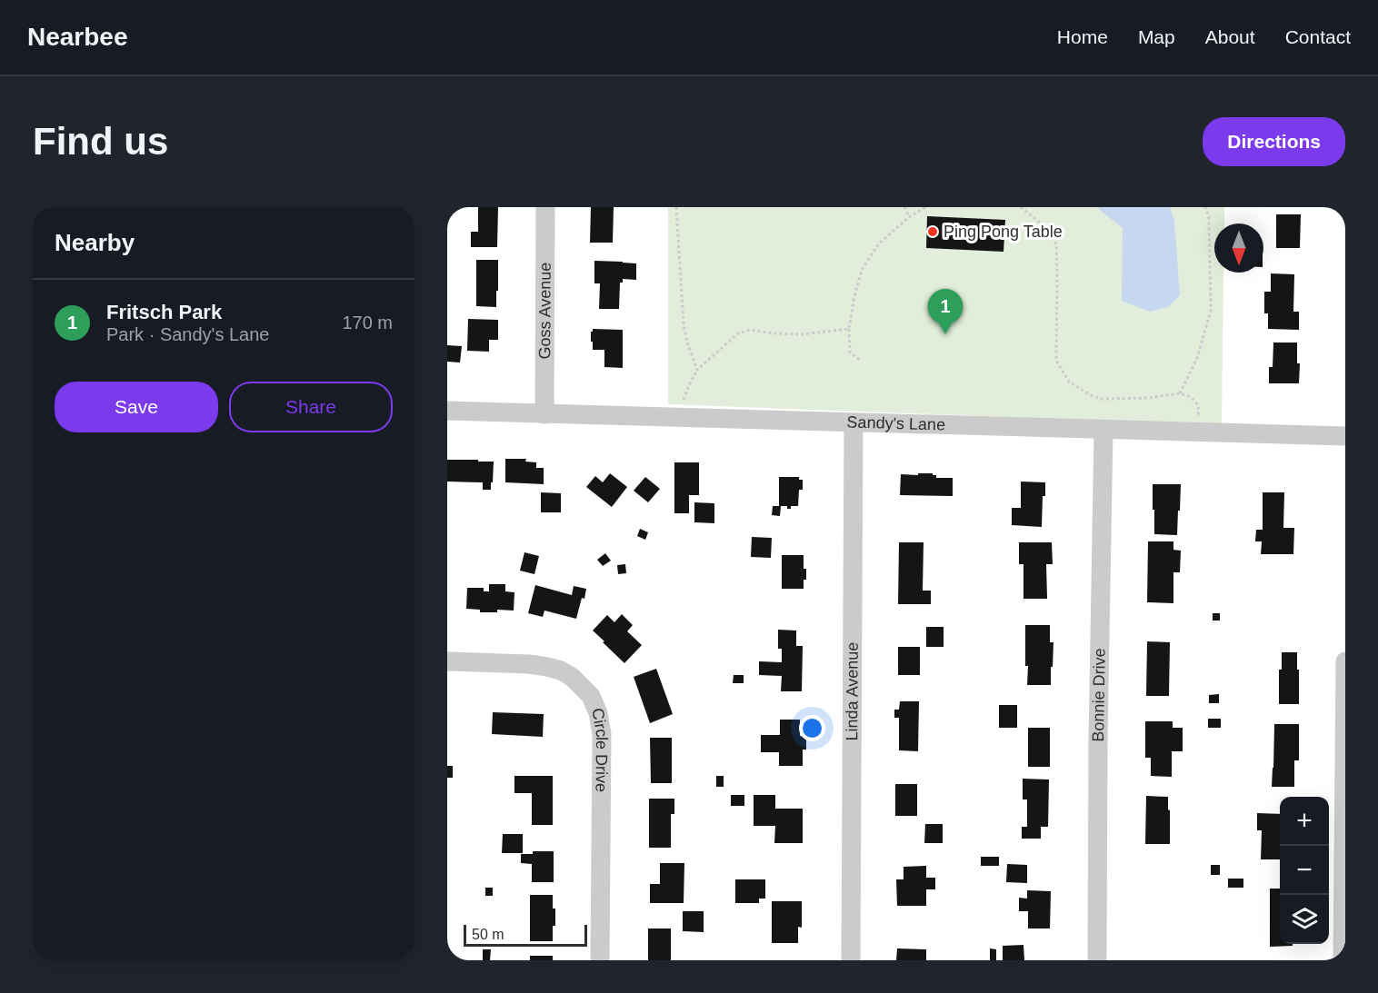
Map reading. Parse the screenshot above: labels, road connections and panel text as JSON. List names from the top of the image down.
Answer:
{
  "streets": {
    "street": [
      "Goss Avenue",
      "Sandy's Lane",
      "Linda Avenue",
      "Bonnie Drive",
      "Circle Drive"
    ]
  },
  "crossings": [
    ["Goss Avenue", "Sandy's Lane"],
    ["Sandy's Lane", "Linda Avenue"],
    ["Sandy's Lane", "Bonnie Drive"]
  ],
  "places": ["Ping Pong Table"],
  "scale_bar": "50 m",
  "north": "bottom",
  "page": {
    "header": "Nearbee",
    "nav": [
      "Home",
      "Map",
      "About",
      "Contact"
    ],
    "buttons": [
      "Directions",
      ["Save", "Share"]
    ],
    "title": "Find us",
    "heading": "Nearby",
    "list": [
      {
        "mark": "1",
        "name": "Fritsch Park",
        "note": "Park · Sandy's Lane",
        "value": "170 m"
      }
    ],
    "pins": "1",
    "map_buttons": ["+", "−"],
    "scale": "50 m"
  }
}
